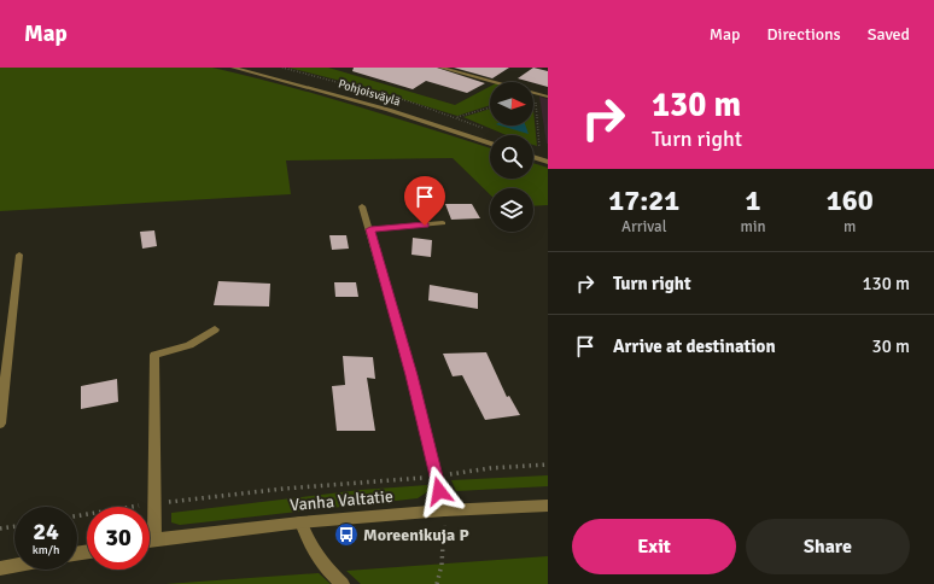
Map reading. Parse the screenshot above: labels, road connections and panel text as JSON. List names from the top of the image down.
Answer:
{
  "streets": {
    "street": ["Pohjoisväylä", "Vanha Valtatie"]
  },
  "places": {
    "bus stop": ["Moreenikuja P"]
  },
  "north": "right",
  "page": {
    "header": "Map",
    "nav": ["Map", "Directions", "Saved"],
    "turn": ["130 m", "Turn right"],
    "eta": [
      "17:21",
      "Arrival",
      "1",
      "min",
      "160",
      "m"
    ],
    "list": [
      {
        "name": "Turn right",
        "value": "130 m"
      },
      {
        "name": "Arrive at destination",
        "value": "30 m"
      }
    ],
    "speed": "24 km/h",
    "limit": "30",
    "buttons": ["Exit", "Share"]
  }
}
